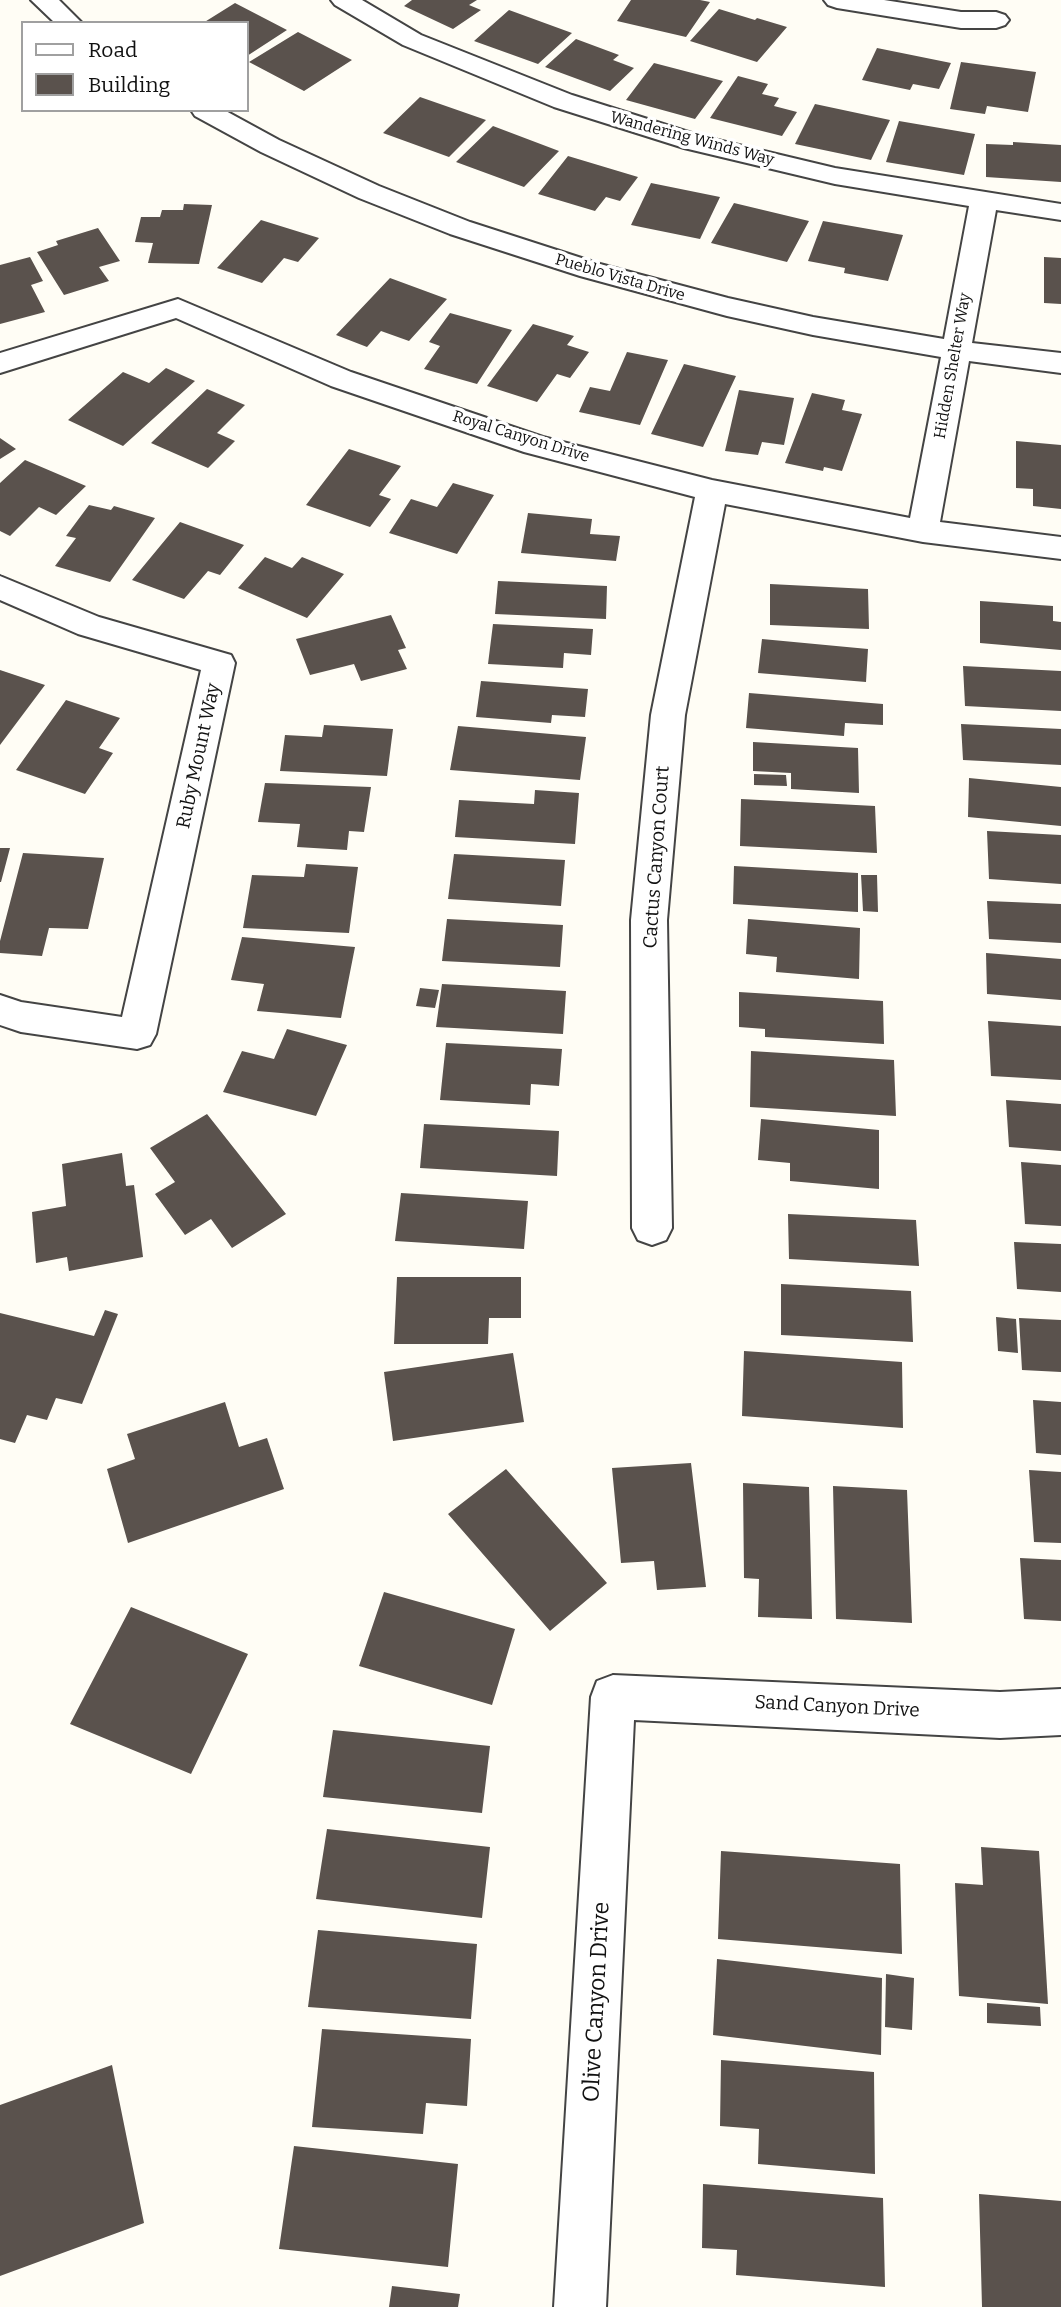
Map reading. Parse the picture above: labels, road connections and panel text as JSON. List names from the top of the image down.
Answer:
{
  "streets": {
    "street": [
      "Wandering Winds Way",
      "Pueblo Vista Drive",
      "Hidden Shelter Way",
      "Royal Canyon Drive",
      "Ruby Mount Way",
      "Cactus Canyon Court",
      "Sand Canyon Drive",
      "Olive Canyon Drive"
    ]
  },
  "crossings": [
    ["Wandering Winds Way", "Hidden Shelter Way"],
    ["Pueblo Vista Drive", "Hidden Shelter Way"],
    ["Hidden Shelter Way", "Royal Canyon Drive"],
    ["Royal Canyon Drive", "Cactus Canyon Court"],
    ["Sand Canyon Drive", "Olive Canyon Drive"]
  ],
  "legend": ["Road", "Building"]
}
